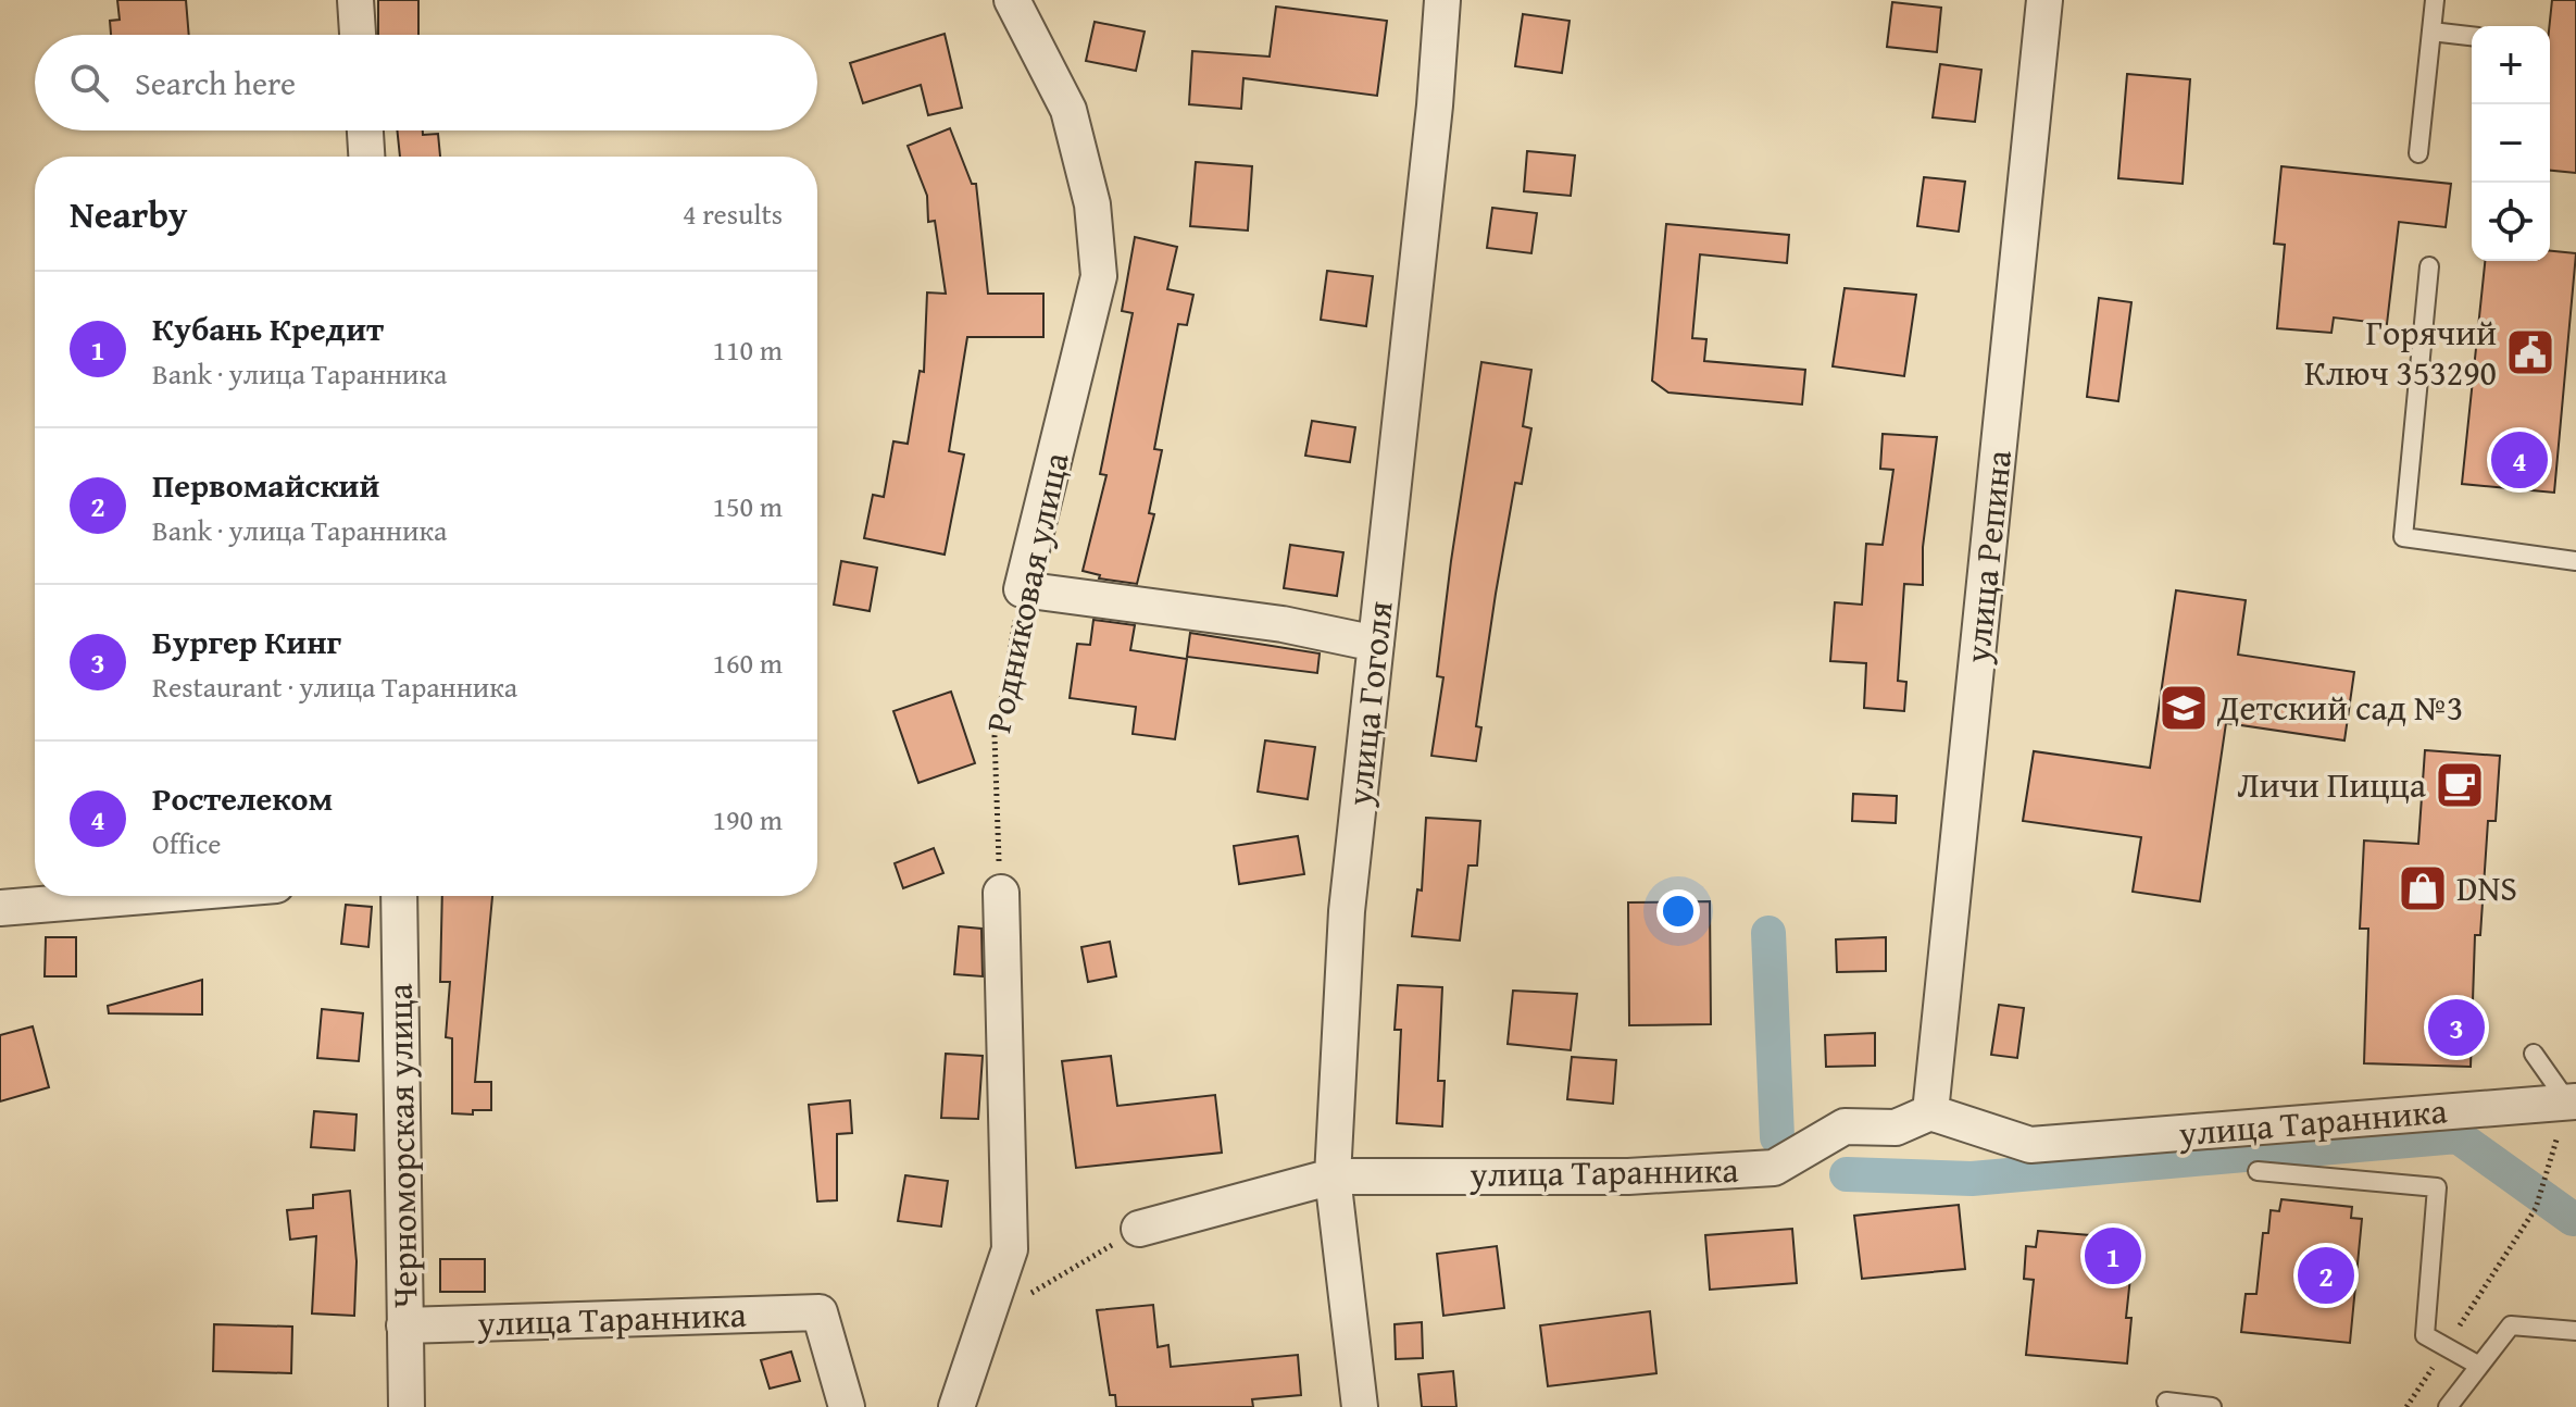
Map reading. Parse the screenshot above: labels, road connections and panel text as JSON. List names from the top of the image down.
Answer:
{
  "streets": {
    "street": [
      "улица Репина",
      "Родниковая улица",
      "улица Гоголя",
      "улица Таранника",
      "Черноморская улица"
    ]
  },
  "crossings": [
    ["улица Репина", "улица Таранника"],
    ["улица Гоголя", "улица Таранника"],
    ["улица Таранника", "Черноморская улица"]
  ],
  "places": {
    "public building": ["Горячий Ключ 353290"],
    "school or university": ["Детский сад №3"],
    "cafe": ["Личи Пицца"],
    "shop": ["DNS"]
  },
  "page": {
    "map_buttons": ["+", "−"],
    "search": "Search here",
    "heading": ["Nearby", "4 results"],
    "list": [
      {
        "mark": "1",
        "name": "Кубань Кредит",
        "note": "Bank · улица Таранника",
        "value": "110 m"
      },
      {
        "mark": "2",
        "name": "Первомайский",
        "note": "Bank · улица Таранника",
        "value": "150 m"
      },
      {
        "mark": "3",
        "name": "Бургер Кинг",
        "note": "Restaurant · улица Таранника",
        "value": "160 m"
      },
      {
        "mark": "4",
        "name": "Ростелеком",
        "note": "Office",
        "value": "190 m"
      }
    ],
    "pins": [
      "4",
      "3",
      "1",
      "2"
    ]
  }
}
